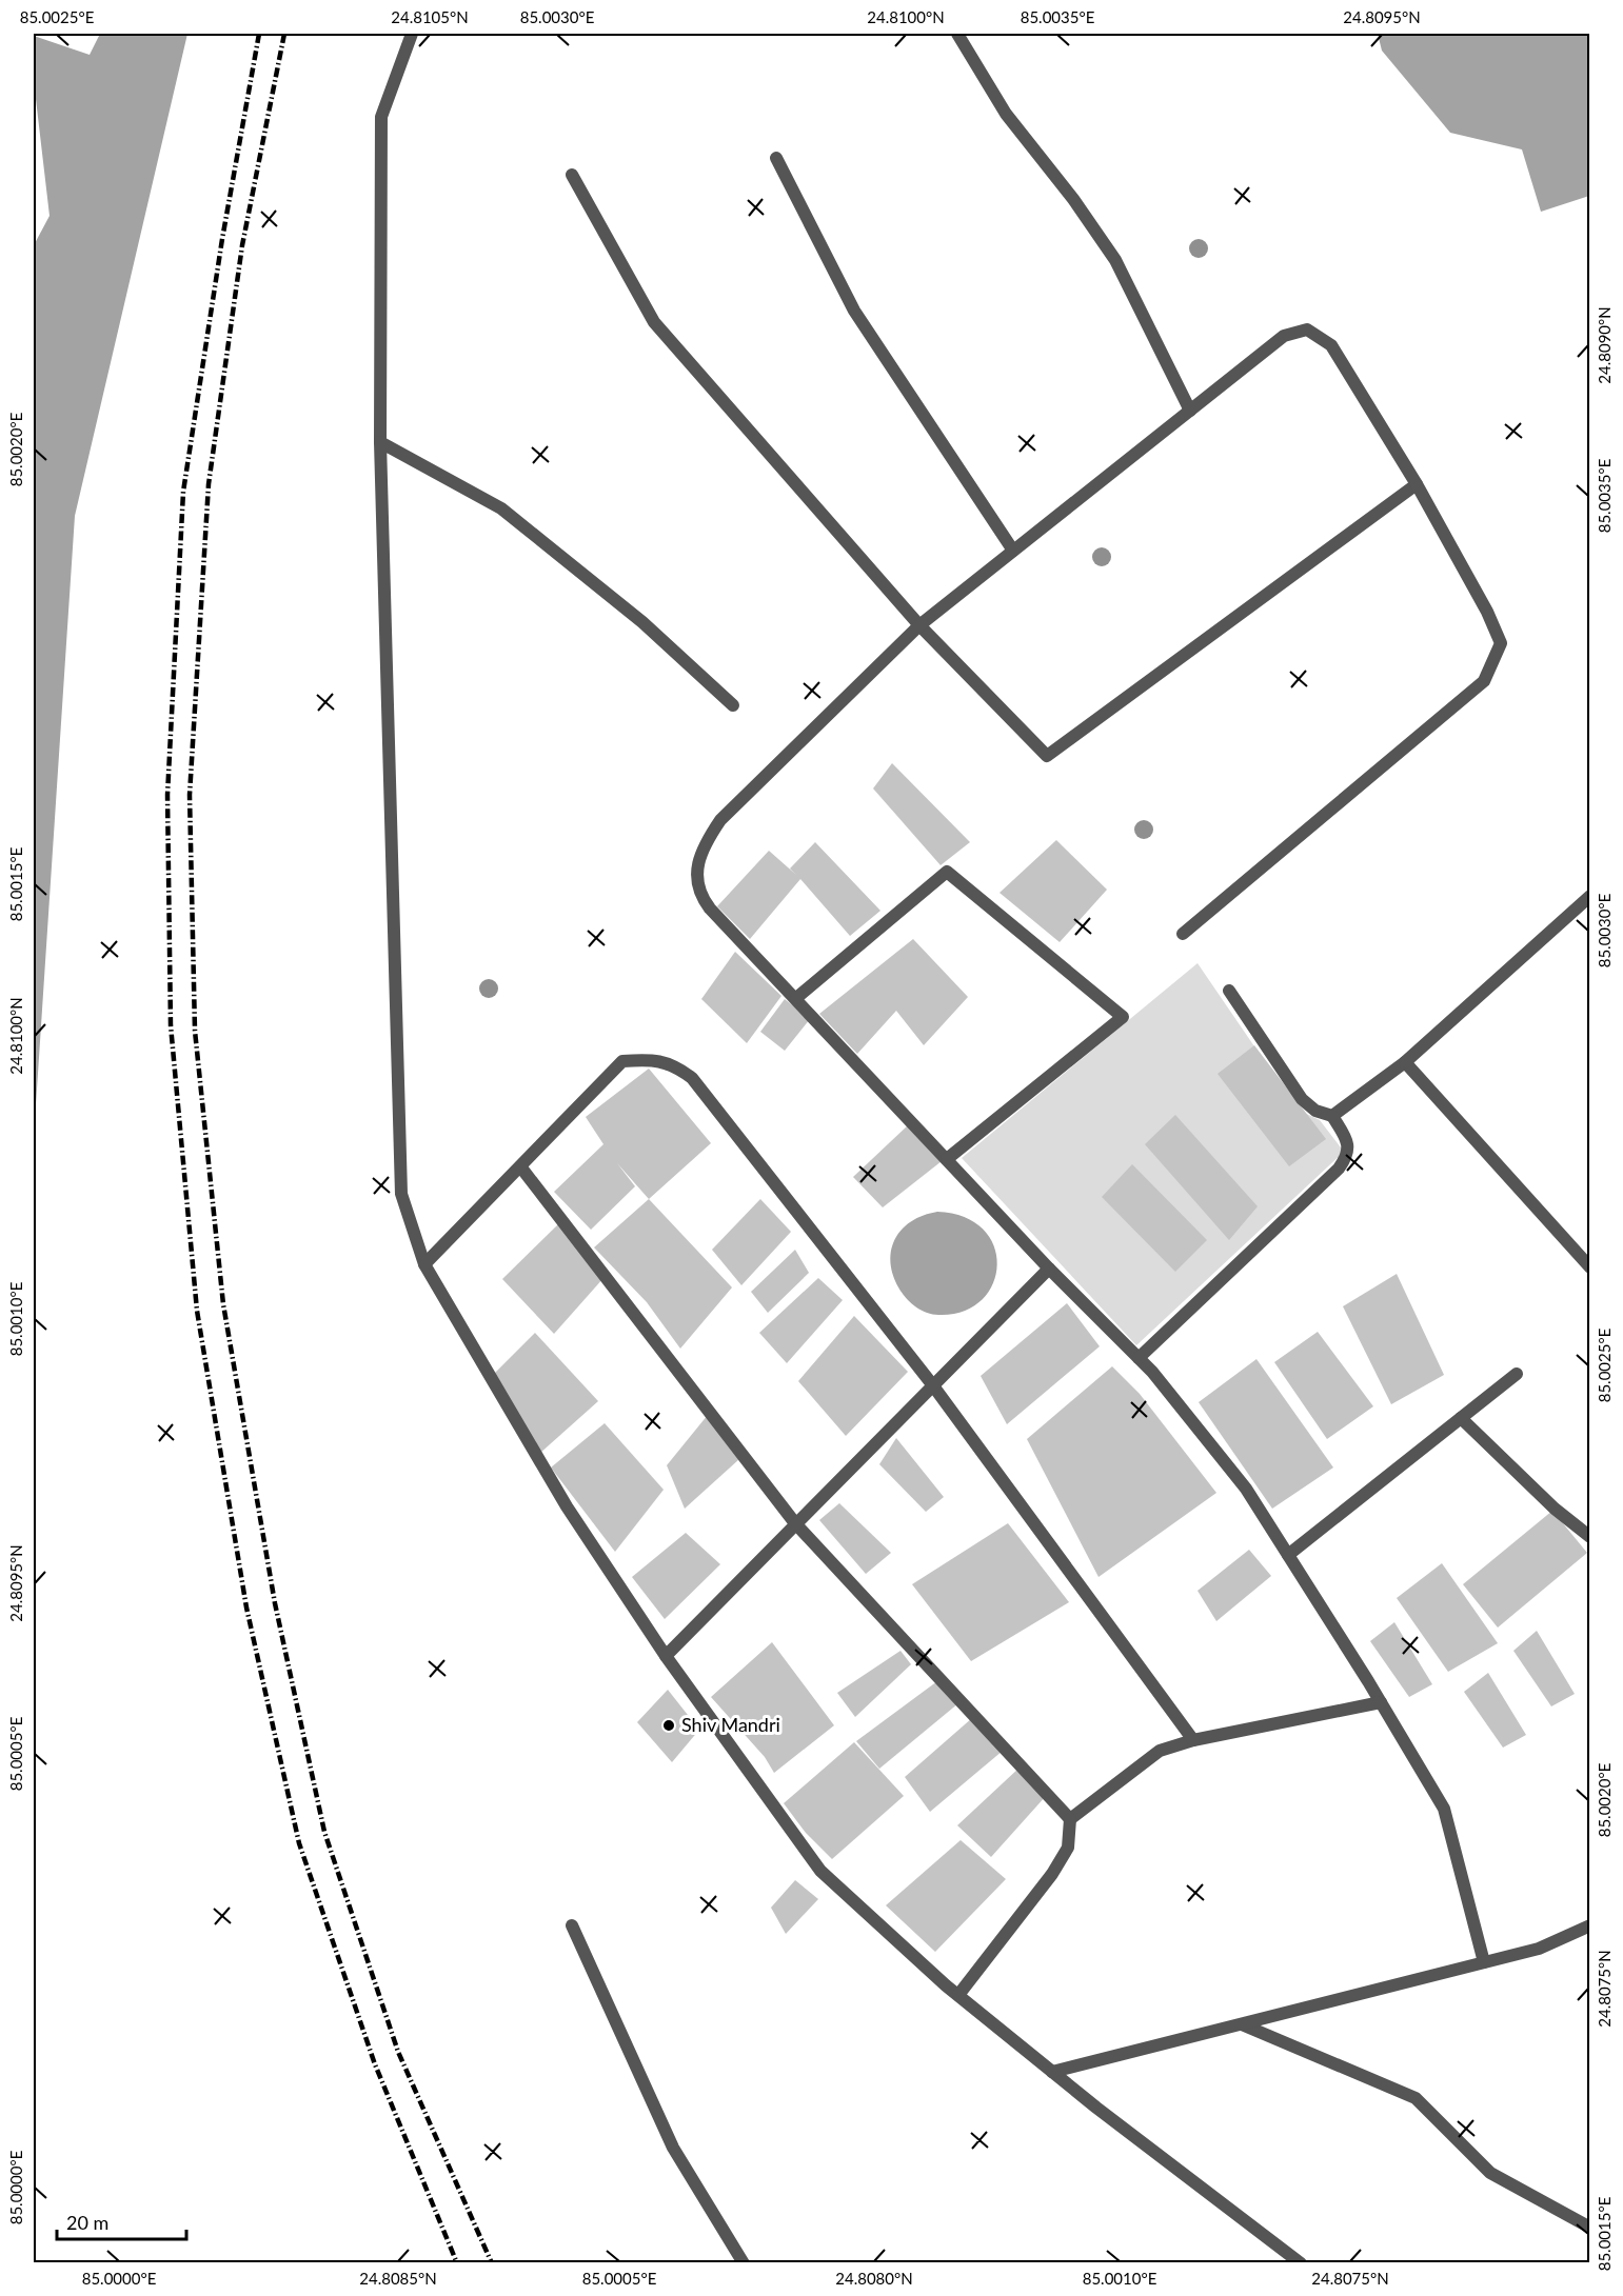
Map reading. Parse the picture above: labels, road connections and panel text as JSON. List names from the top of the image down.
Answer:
{
  "places": ["Shiv Mandri"],
  "scale_bar": "20 m",
  "coordinates": [
    "85.0025°E",
    "24.8105°N",
    "85.0030°E",
    "24.8100°N",
    "85.0035°E",
    "24.8095°N",
    "24.8090°N",
    "85.0020°E",
    "85.0015°E",
    "85.0010°E",
    "85.0005°E",
    "24.8075°N",
    "85.0000°E",
    "24.8085°N",
    "24.8080°N"
  ]
}
